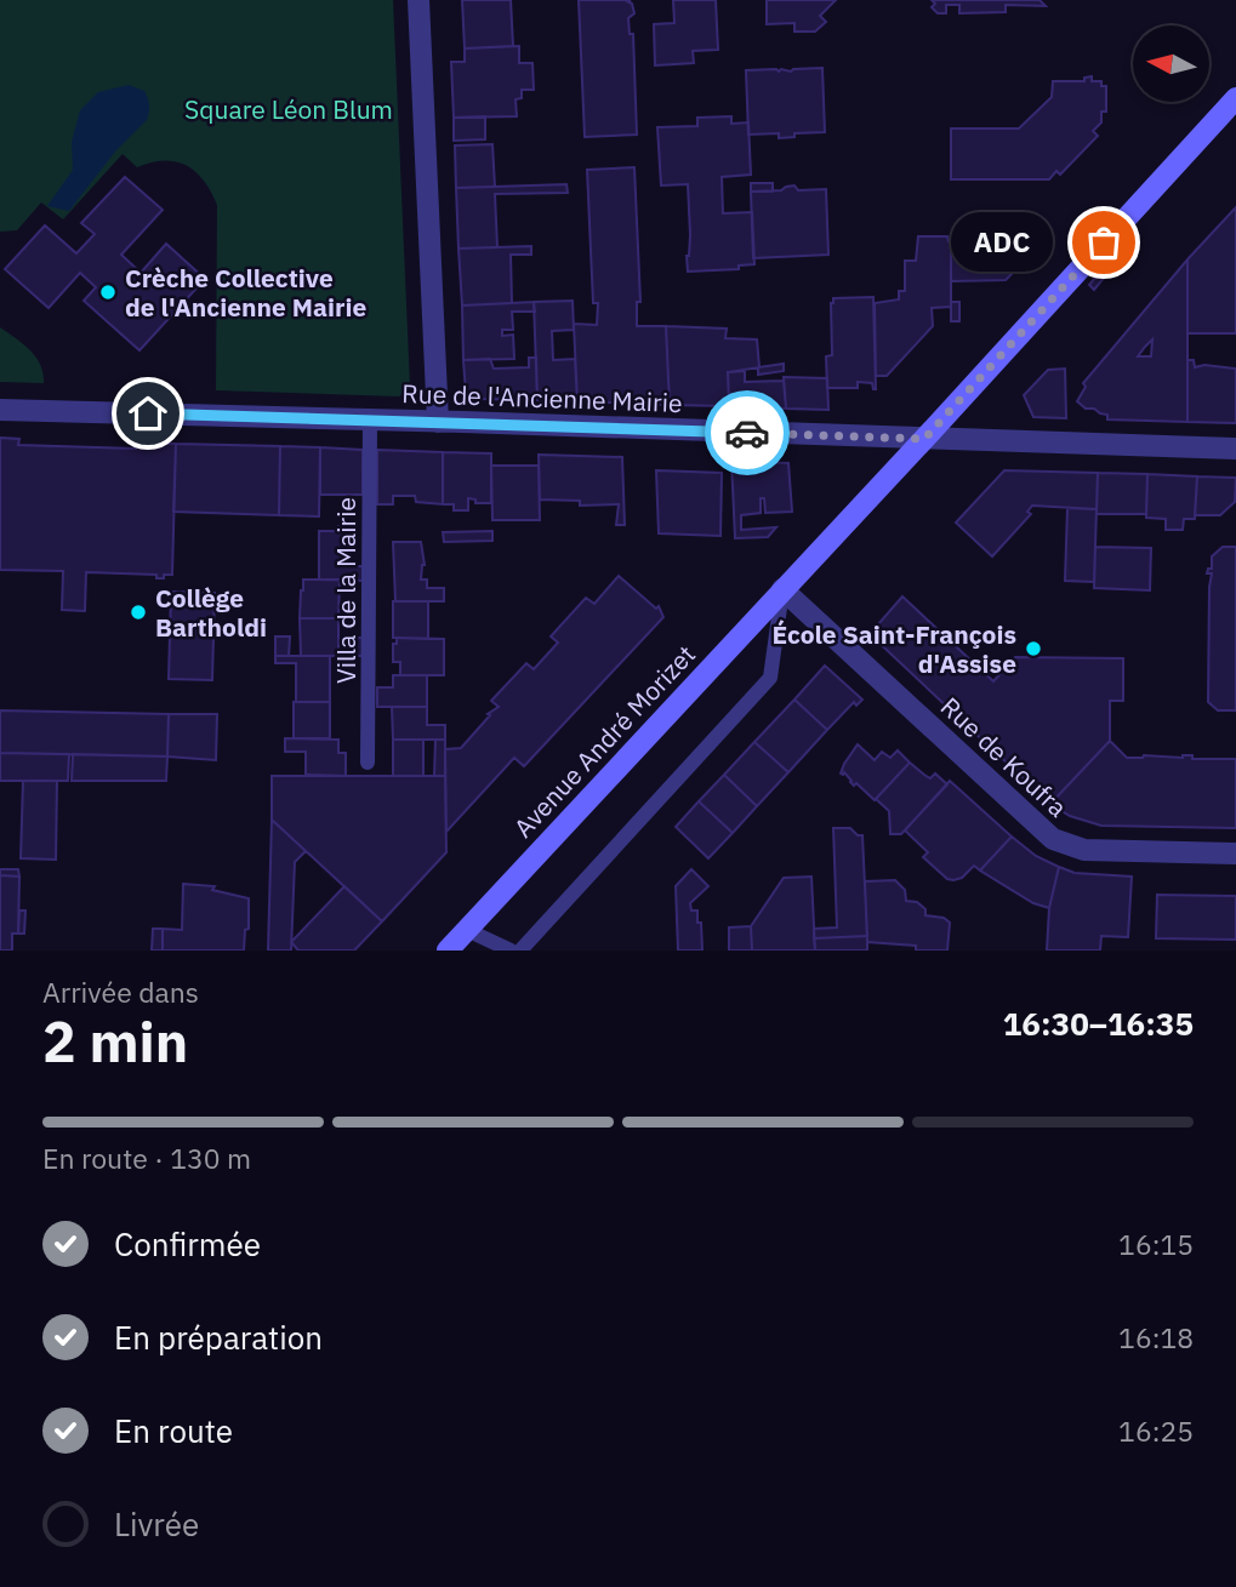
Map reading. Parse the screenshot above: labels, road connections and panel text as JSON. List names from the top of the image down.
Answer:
{
  "streets": {
    "main road": ["Avenue André Morizet"],
    "street": ["Rue de l'Ancienne Mairie", "Rue de Koufra"],
    "lane": ["Villa de la Mairie"]
  },
  "crossings": [
    ["Rue de l'Ancienne Mairie", "Villa de la Mairie"],
    ["Rue de l'Ancienne Mairie", "Avenue André Morizet"],
    ["Avenue André Morizet", "Rue de Koufra"]
  ],
  "parks": ["Square Léon Blum"],
  "places": [
    "ADC",
    "Crèche Collective de l'Ancienne Mairie",
    "Collège Bartholdi",
    "École Saint-François d'Assise"
  ],
  "north": "left",
  "page": {
    "bubble": "ADC",
    "heading": ["2 min", "Arrivée dans", "16:30–16:35"],
    "bar": "En route · 130 m",
    "list": [
      ["Confirmée", "16:15"],
      ["En préparation", "16:18"],
      ["En route", "16:25"],
      "Livrée"
    ]
  }
}
